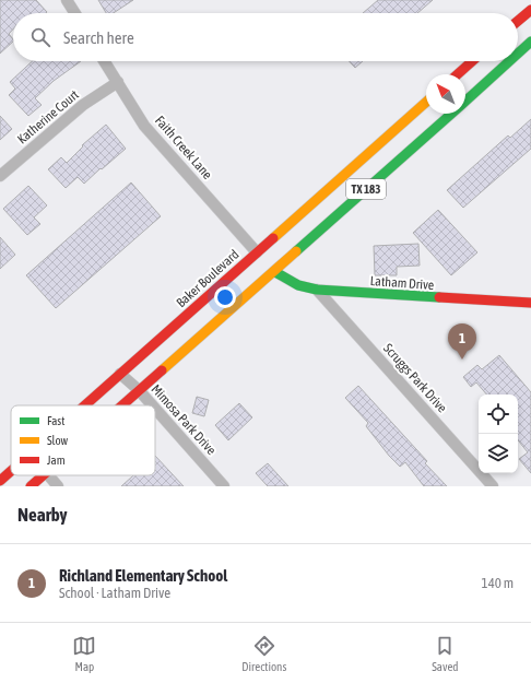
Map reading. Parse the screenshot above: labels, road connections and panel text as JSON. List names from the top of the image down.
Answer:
{
  "streets": {
    "main road": ["TX 183", "Baker Boulevard", "Latham Drive"],
    "street": [
      "Katherine Court",
      "Faith Creek Lane",
      "Scruggs Park Drive",
      "Mimosa Park Drive"
    ]
  },
  "crossings": [
    ["Katherine Court", "Faith Creek Lane"],
    ["Faith Creek Lane", "Baker Boulevard"],
    ["Faith Creek Lane", "Latham Drive"],
    ["TX 183", "Latham Drive"],
    ["TX 183", "Mimosa Park Drive"],
    ["Baker Boulevard", "Latham Drive"],
    ["Baker Boulevard", "Mimosa Park Drive"],
    ["Latham Drive", "Scruggs Park Drive"]
  ],
  "legend": ["Fast", "Slow", "Jam"],
  "north": "top left",
  "page": {
    "search": "Search here",
    "pins": "1",
    "heading": "Nearby",
    "list": [
      {
        "mark": "1",
        "name": "Richland Elementary School",
        "note": "School · Latham Drive",
        "value": "140 m"
      }
    ],
    "nav": ["Map", "Directions", "Saved"]
  }
}
